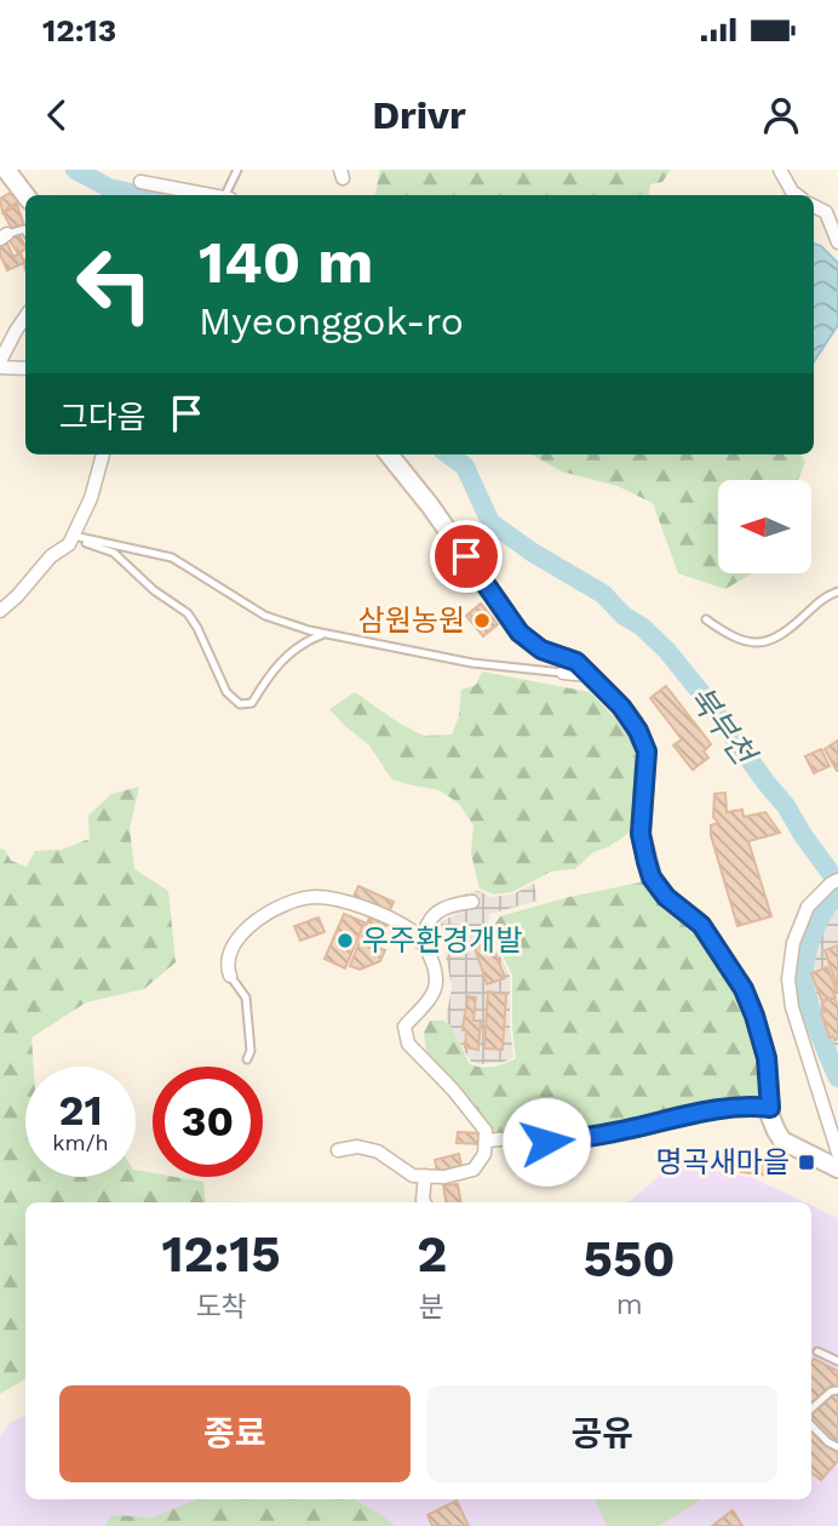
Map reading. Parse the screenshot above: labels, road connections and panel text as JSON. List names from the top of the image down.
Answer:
{
  "water": ["북부천"],
  "places": {
    "other": ["삼원농원", "우주환경개발"],
    "transit": ["명곡새마을"]
  },
  "north": "left",
  "page": {
    "status": "12:13",
    "header": "Drivr",
    "turn": ["140 m", "Myeonggok-ro"],
    "then": "그다음",
    "speed": "21 km/h",
    "limit": "30",
    "eta": [
      "12:15",
      "도착",
      "2",
      "분",
      "550",
      "m"
    ],
    "buttons": ["종료", "공유"]
  }
}
